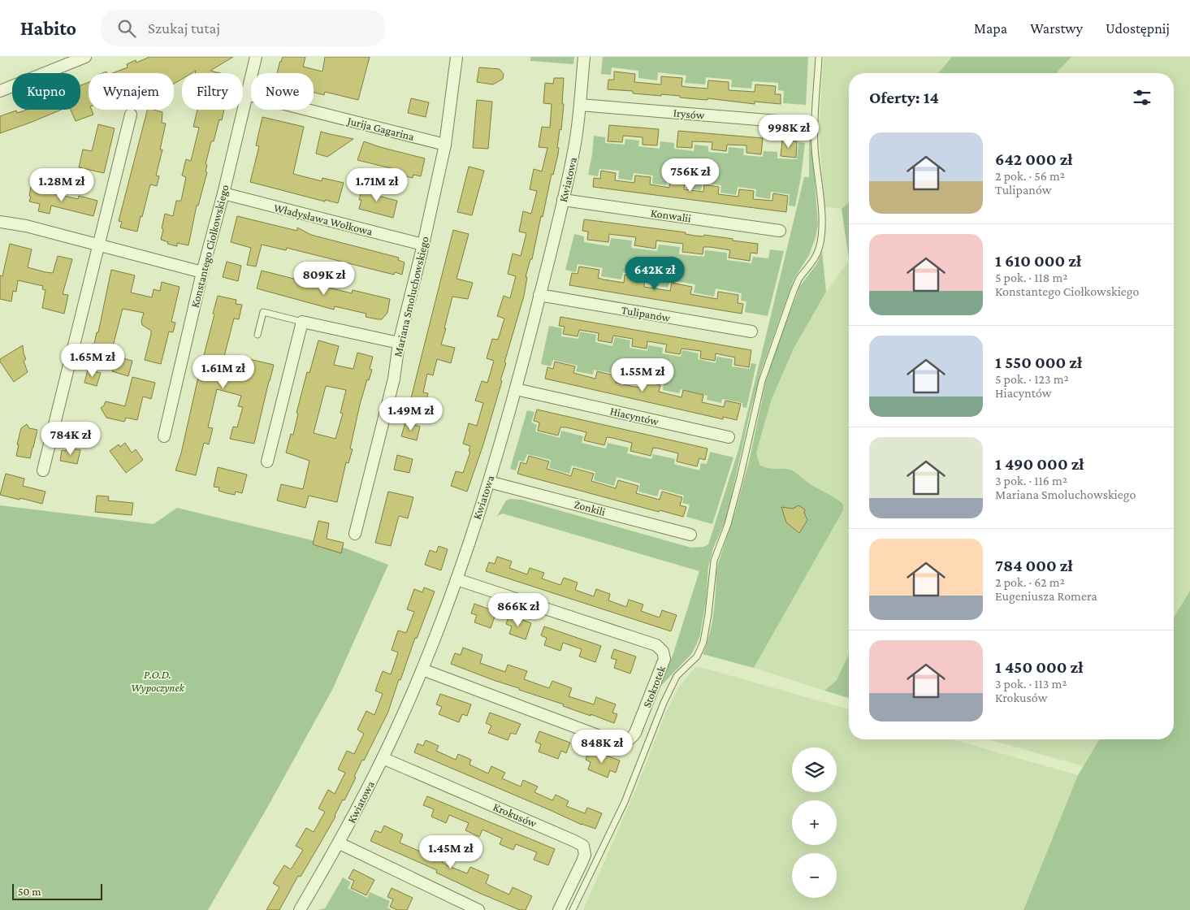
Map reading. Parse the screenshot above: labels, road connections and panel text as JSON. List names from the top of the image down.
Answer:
{
  "streets": {
    "street": [
      "Irysów",
      "Jurija Gagarina",
      "Kwiatowa",
      "Konwalii",
      "Władysława Wołkowa",
      "Konstantego Ciołkowskiego",
      "Mariana Smoluchowskiego",
      "Tulipanów",
      "Hiacyntów",
      "Żonkili",
      "Stokrotek",
      "Krokusów"
    ]
  },
  "crossings": [
    ["Irysów", "Kwiatowa"],
    ["Jurija Gagarina", "Konstantego Ciołkowskiego"],
    ["Jurija Gagarina", "Mariana Smoluchowskiego"],
    ["Kwiatowa", "Konwalii"],
    ["Kwiatowa", "Tulipanów"],
    ["Kwiatowa", "Hiacyntów"],
    ["Kwiatowa", "Żonkili"],
    ["Kwiatowa", "Stokrotek"],
    ["Kwiatowa", "Krokusów"],
    ["Władysława Wołkowa", "Konstantego Ciołkowskiego"],
    ["Władysława Wołkowa", "Mariana Smoluchowskiego"]
  ],
  "parks": ["P.O.D. Wypoczynek"],
  "scale_bar": "50 m",
  "page": {
    "header": "Habito",
    "search": "Szukaj tutaj",
    "nav": ["Mapa", "Warstwy", "Udostępnij"],
    "chip": [
      "Kupno",
      "Wynajem",
      "Filtry",
      "Nowe"
    ],
    "heading": "Oferty: 14",
    "price": [
      "998K zł",
      "756K zł",
      "1.28M zł",
      "1.71M zł",
      "642K zł",
      "809K zł",
      "1.65M zł",
      "1.61M zł",
      "1.55M zł",
      "1.49M zł",
      "784K zł",
      "866K zł",
      "848K zł",
      "1.45M zł"
    ],
    "list": [
      {
        "name": "642 000 zł",
        "note": "2 pok. · 56 m² · Tulipanów"
      },
      {
        "name": "1 610 000 zł",
        "note": "5 pok. · 118 m² · Konstantego Ciołkowskiego"
      },
      {
        "name": "1 550 000 zł",
        "note": "5 pok. · 123 m² · Hiacyntów"
      },
      {
        "name": "1 490 000 zł",
        "note": "3 pok. · 116 m² · Mariana Smoluchowskiego"
      },
      {
        "name": "784 000 zł",
        "note": "2 pok. · 62 m² · Eugeniusza Romera"
      },
      {
        "name": "1 450 000 zł",
        "note": "3 pok. · 113 m² · Krokusów"
      }
    ],
    "map_buttons": ["+", "−"],
    "scale": "50 m"
  }
}
